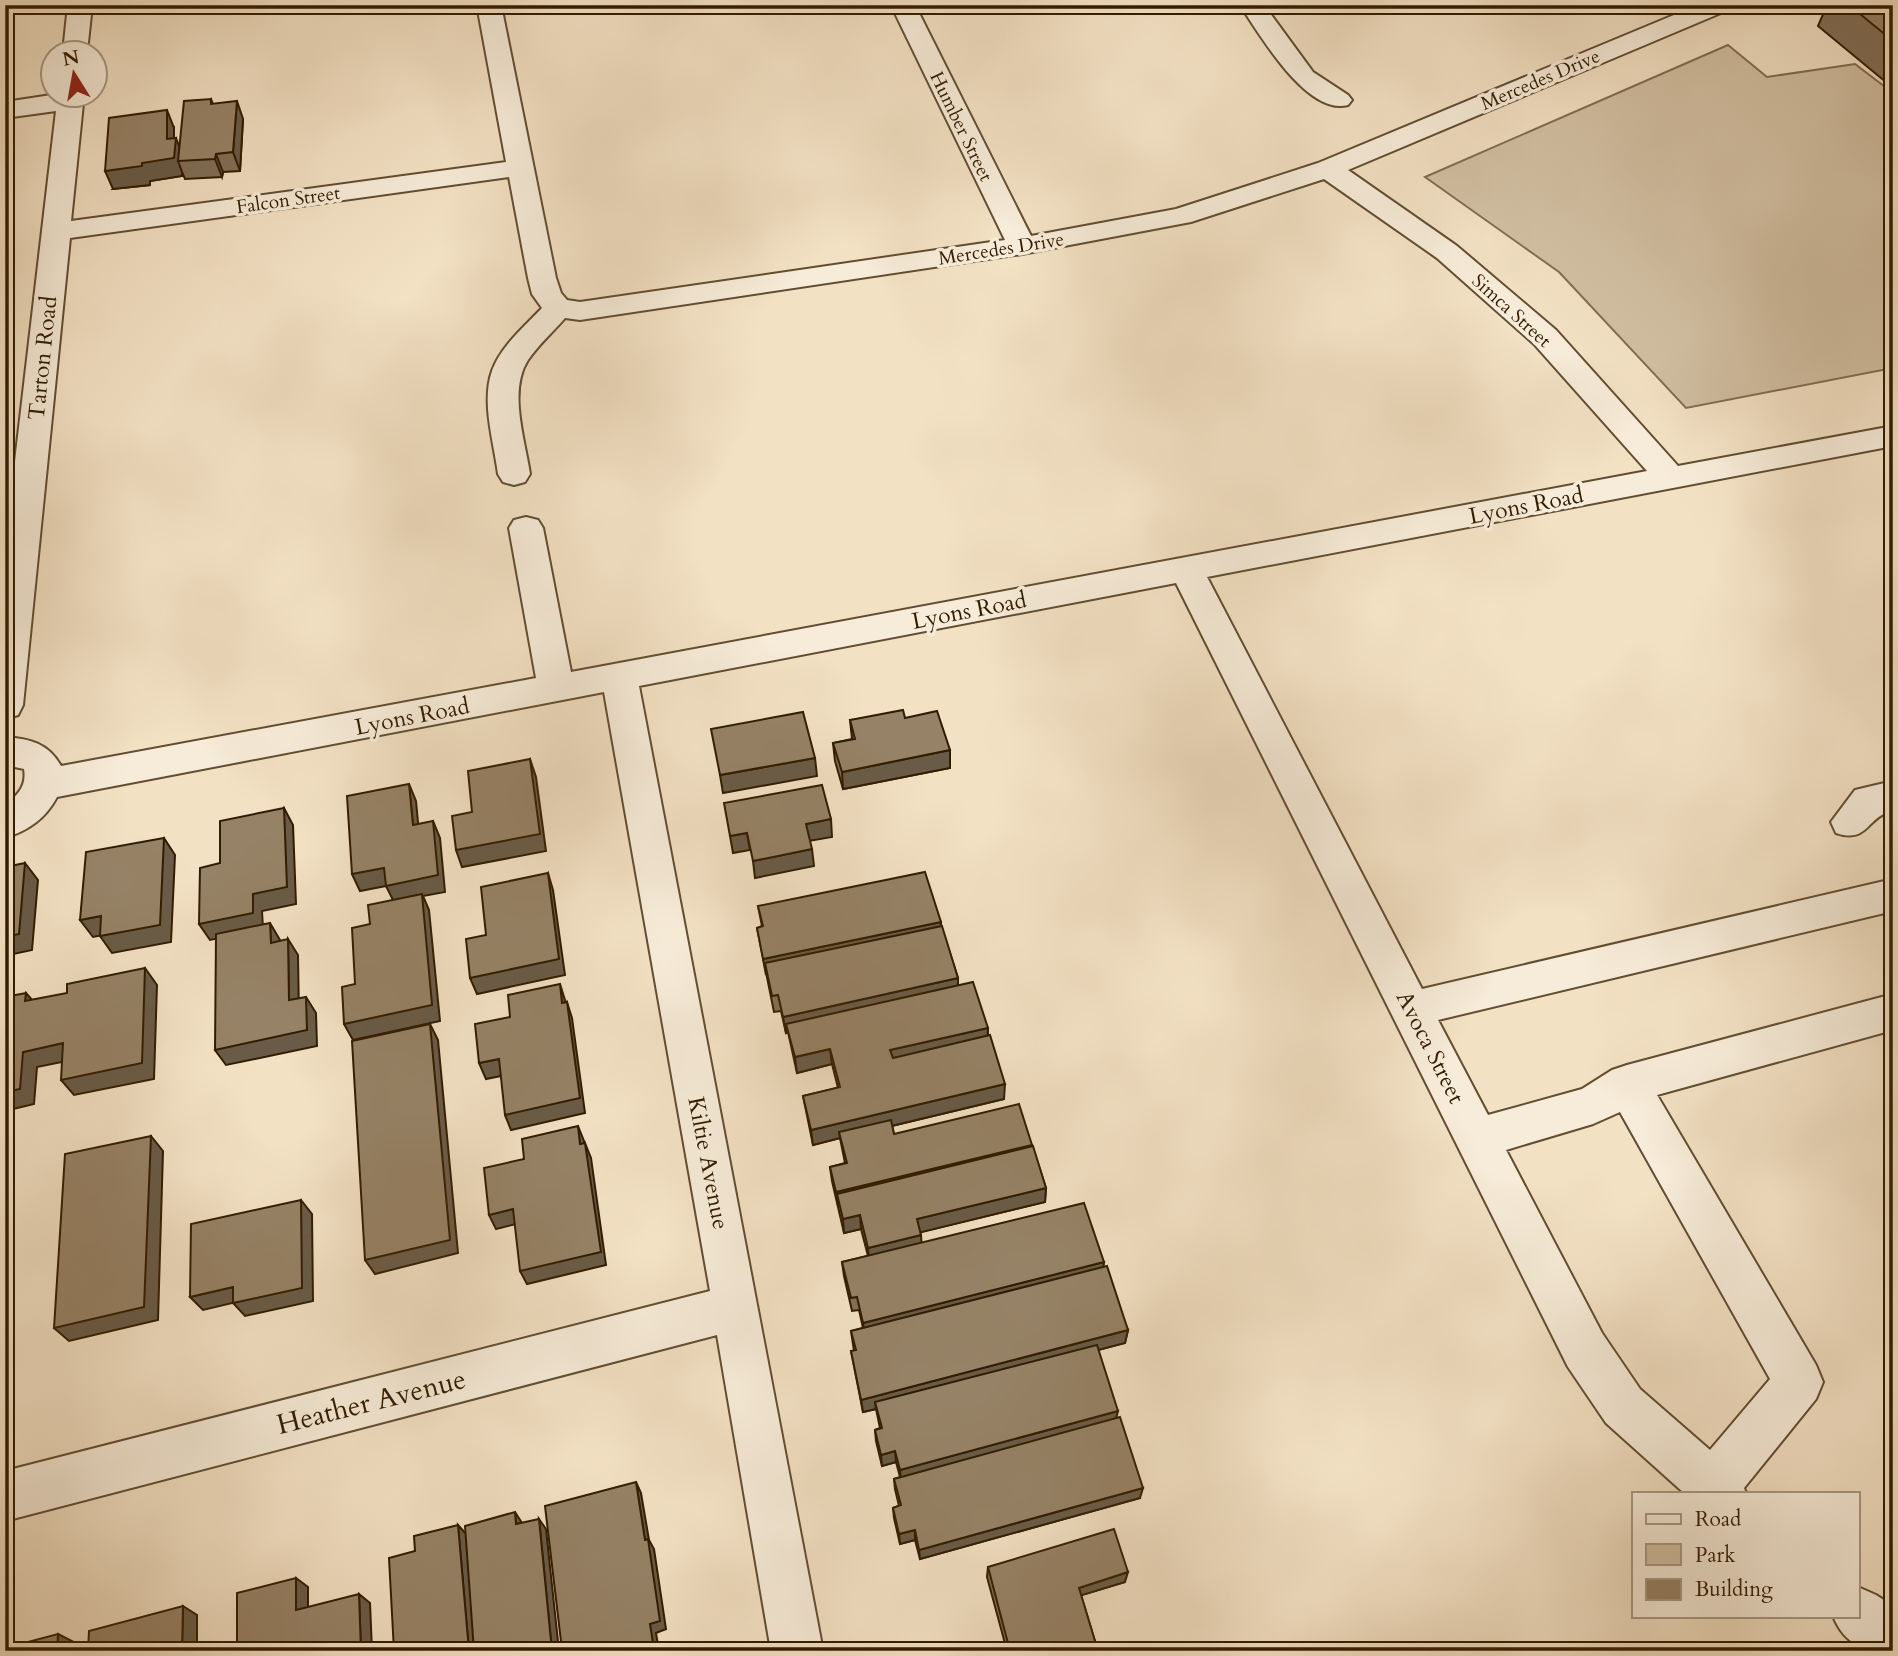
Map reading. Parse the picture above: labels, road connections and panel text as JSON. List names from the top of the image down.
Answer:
{
  "streets": {
    "street": [
      "Mercedes Drive",
      "Humber Street",
      "Falcon Street",
      "Simca Street",
      "Tarton Road",
      "Lyons Road",
      "Avoca Street",
      "Kiltie Avenue",
      "Heather Avenue"
    ]
  },
  "crossings": [
    ["Mercedes Drive", "Humber Street"],
    ["Mercedes Drive", "Simca Street"],
    ["Falcon Street", "Tarton Road"],
    ["Simca Street", "Lyons Road"],
    ["Lyons Road", "Avoca Street"],
    ["Lyons Road", "Kiltie Avenue"],
    ["Kiltie Avenue", "Heather Avenue"]
  ],
  "legend": ["Road", "Park", "Building"],
  "north": "top"
}
